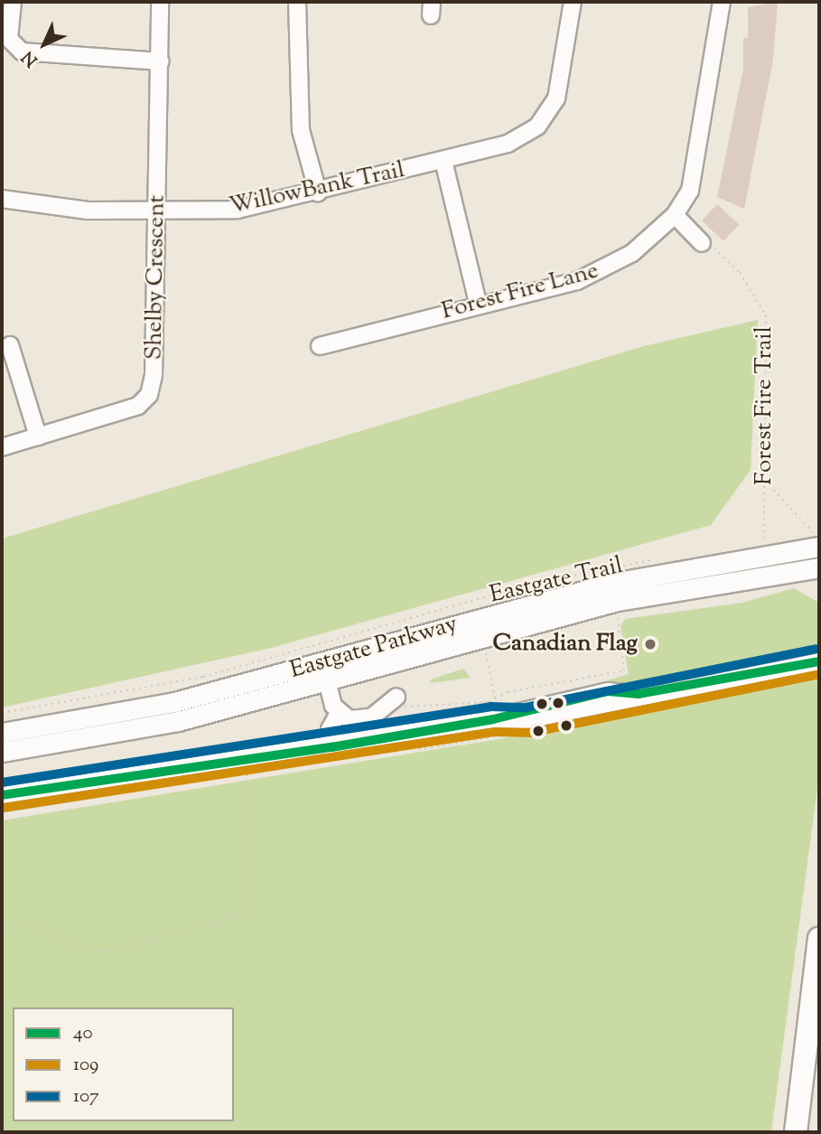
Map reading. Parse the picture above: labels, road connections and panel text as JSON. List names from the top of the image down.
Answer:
{
  "streets": {
    "main road": ["Eastgate Parkway"],
    "street": ["WillowBank Trail", "Shelby Crescent", "Forest Fire Lane"],
    "path": ["Forest Fire Trail", "Eastgate Trail"]
  },
  "crossings": [
    ["WillowBank Trail", "Shelby Crescent"]
  ],
  "places": ["Canadian Flag"],
  "lines": ["transit line 107", "transit line 40", "transit line 109"],
  "legend": ["40", "109", "107"],
  "north": "bottom left"
}
